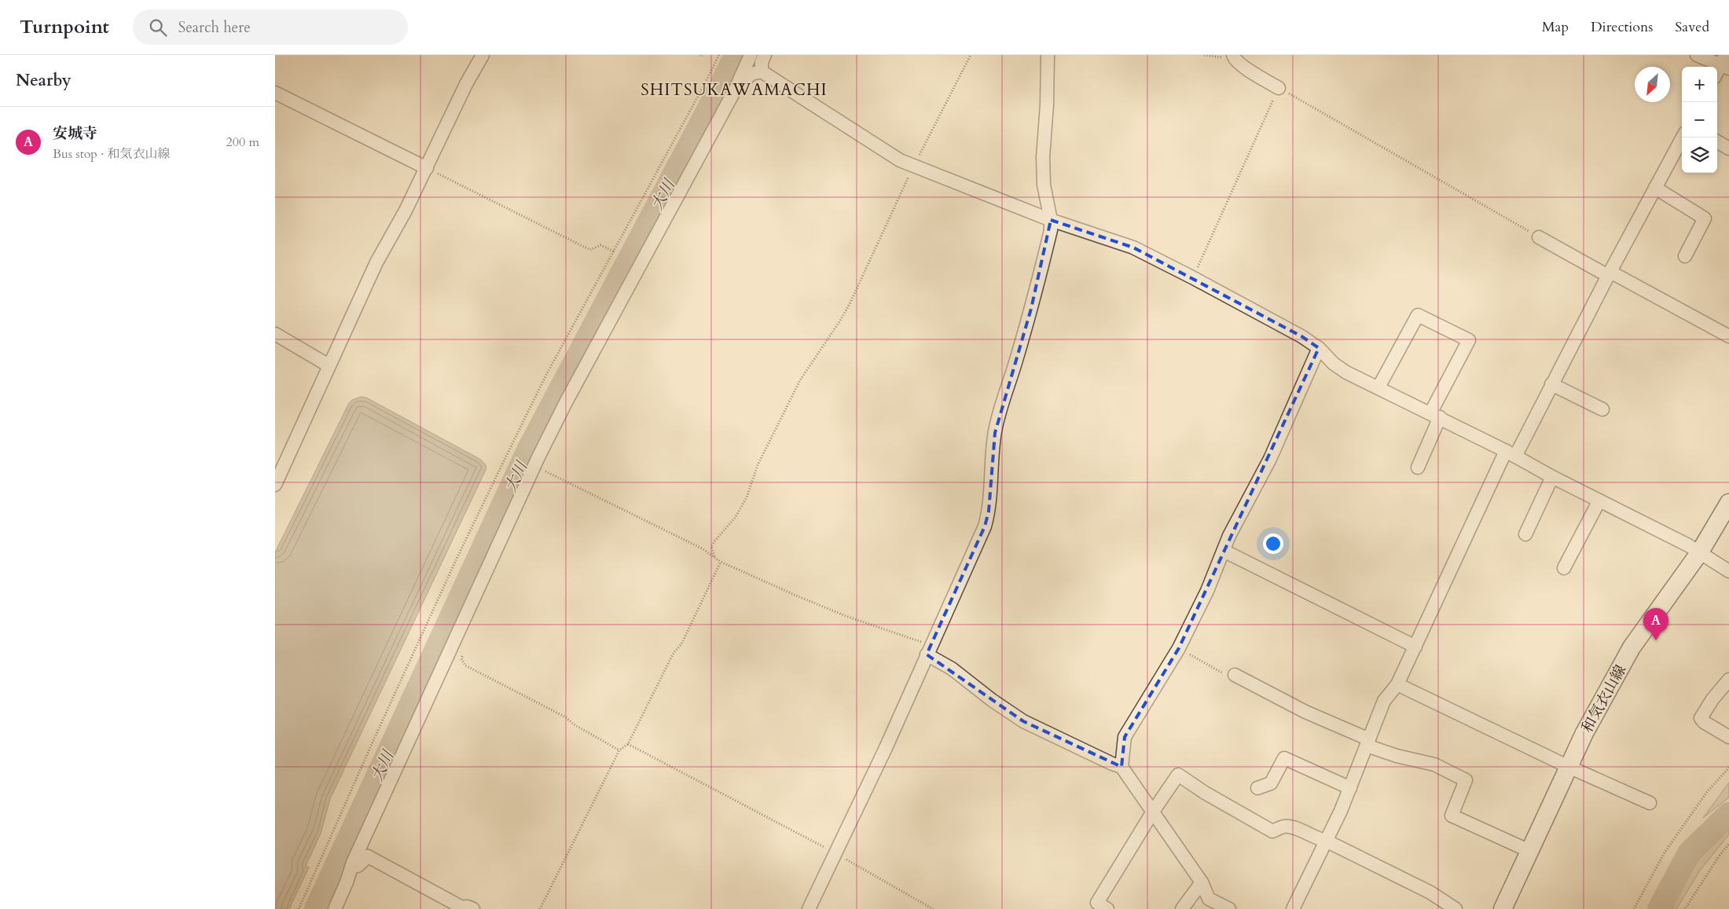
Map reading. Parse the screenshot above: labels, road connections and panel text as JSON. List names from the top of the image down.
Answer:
{
  "streets": {
    "main road": ["和気衣山線"]
  },
  "districts": ["SHITSUKAWAMACHI"],
  "water": ["大川"],
  "north": "bottom left",
  "page": {
    "header": "Turnpoint",
    "search": "Search here",
    "nav": ["Map", "Directions", "Saved"],
    "heading": "Nearby",
    "map_buttons": ["+", "−"],
    "list": [
      {
        "mark": "A",
        "name": "安城寺",
        "note": "Bus stop · 和気衣山線",
        "value": "200 m"
      }
    ],
    "pins": "A"
  }
}
